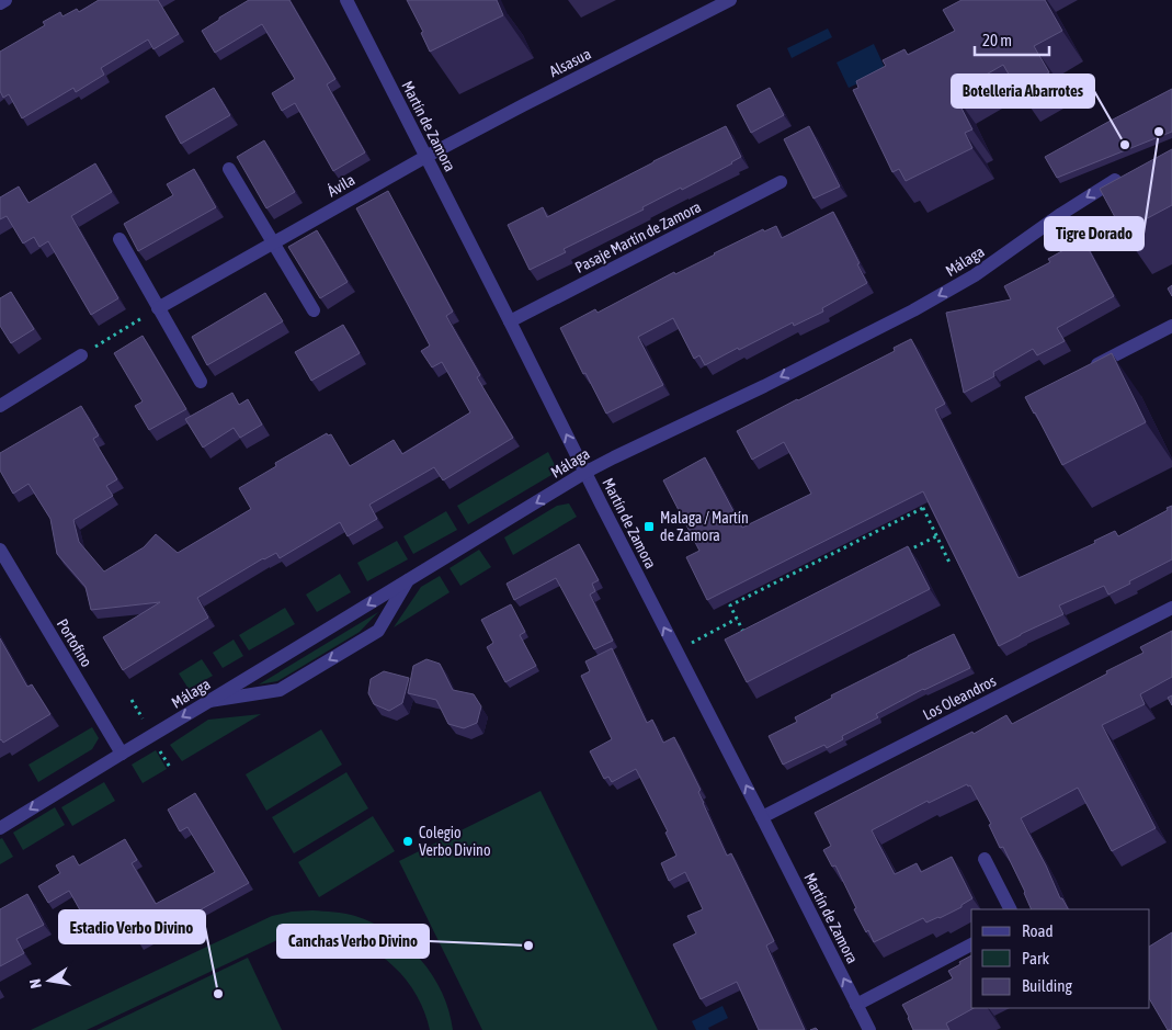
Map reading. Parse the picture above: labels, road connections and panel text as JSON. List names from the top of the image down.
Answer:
{
  "streets": {
    "street": [
      "Alsasua",
      "Martín de Zamora",
      "Ávila",
      "Pasaje Martín de Zamora",
      "Málaga",
      "Portofino",
      "Los Oleandros"
    ]
  },
  "crossings": [
    ["Alsasua", "Martín de Zamora"],
    ["Alsasua", "Ávila"],
    ["Martín de Zamora", "Ávila"],
    ["Martín de Zamora", "Pasaje Martín de Zamora"],
    ["Martín de Zamora", "Málaga"],
    ["Martín de Zamora", "Los Oleandros"],
    ["Málaga", "Portofino"]
  ],
  "one_way": ["Martín de Zamora", "Málaga"],
  "places": {
    "other": [
      "Tigre Dorado",
      "Botelleria Abarrotes",
      "Colegio Verbo Divino",
      "Canchas Verbo Divino",
      "Estadio Verbo Divino"
    ],
    "transit": ["Malaga / Martín de Zamora"]
  },
  "legend": ["Road", "Park", "Building"],
  "scale_bar": "20 m",
  "north": "left"
}
